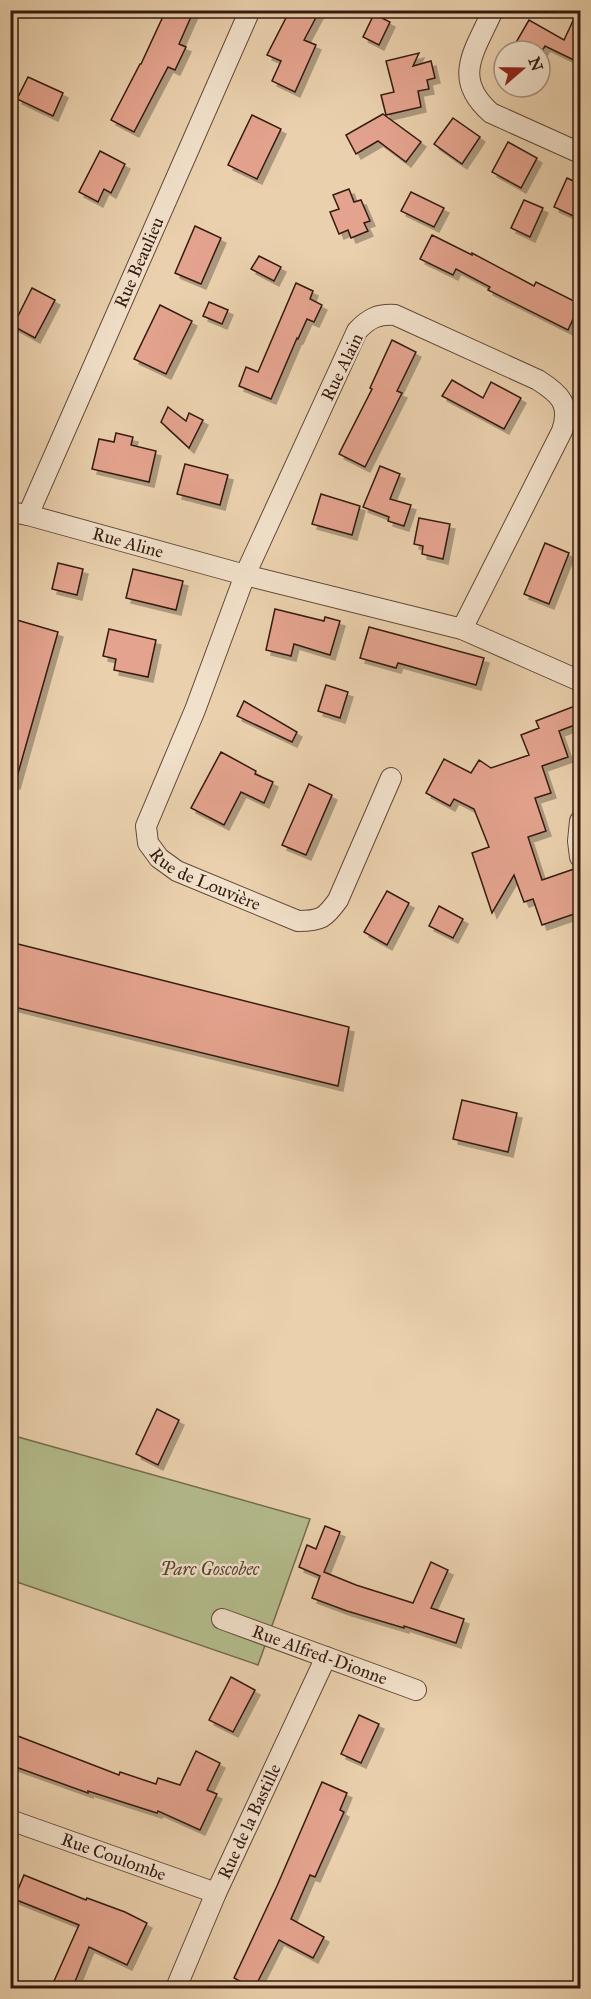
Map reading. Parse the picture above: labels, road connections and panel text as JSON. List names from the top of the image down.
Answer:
{
  "streets": {
    "street": [
      "Rue Beaulieu",
      "Rue Alain",
      "Rue Aline",
      "Rue de Louvière",
      "Rue Alfred-Dionne",
      "Rue de la Bastille",
      "Rue Coulombe"
    ]
  },
  "crossings": [
    ["Rue Beaulieu", "Rue Aline"],
    ["Rue Alain", "Rue Aline"],
    ["Rue Alain", "Rue de Louvière"],
    ["Rue Aline", "Rue de Louvière"],
    ["Rue Alfred-Dionne", "Rue de la Bastille"],
    ["Rue de la Bastille", "Rue Coulombe"]
  ],
  "parks": ["Parc Goscobec"],
  "north": "right"
}
